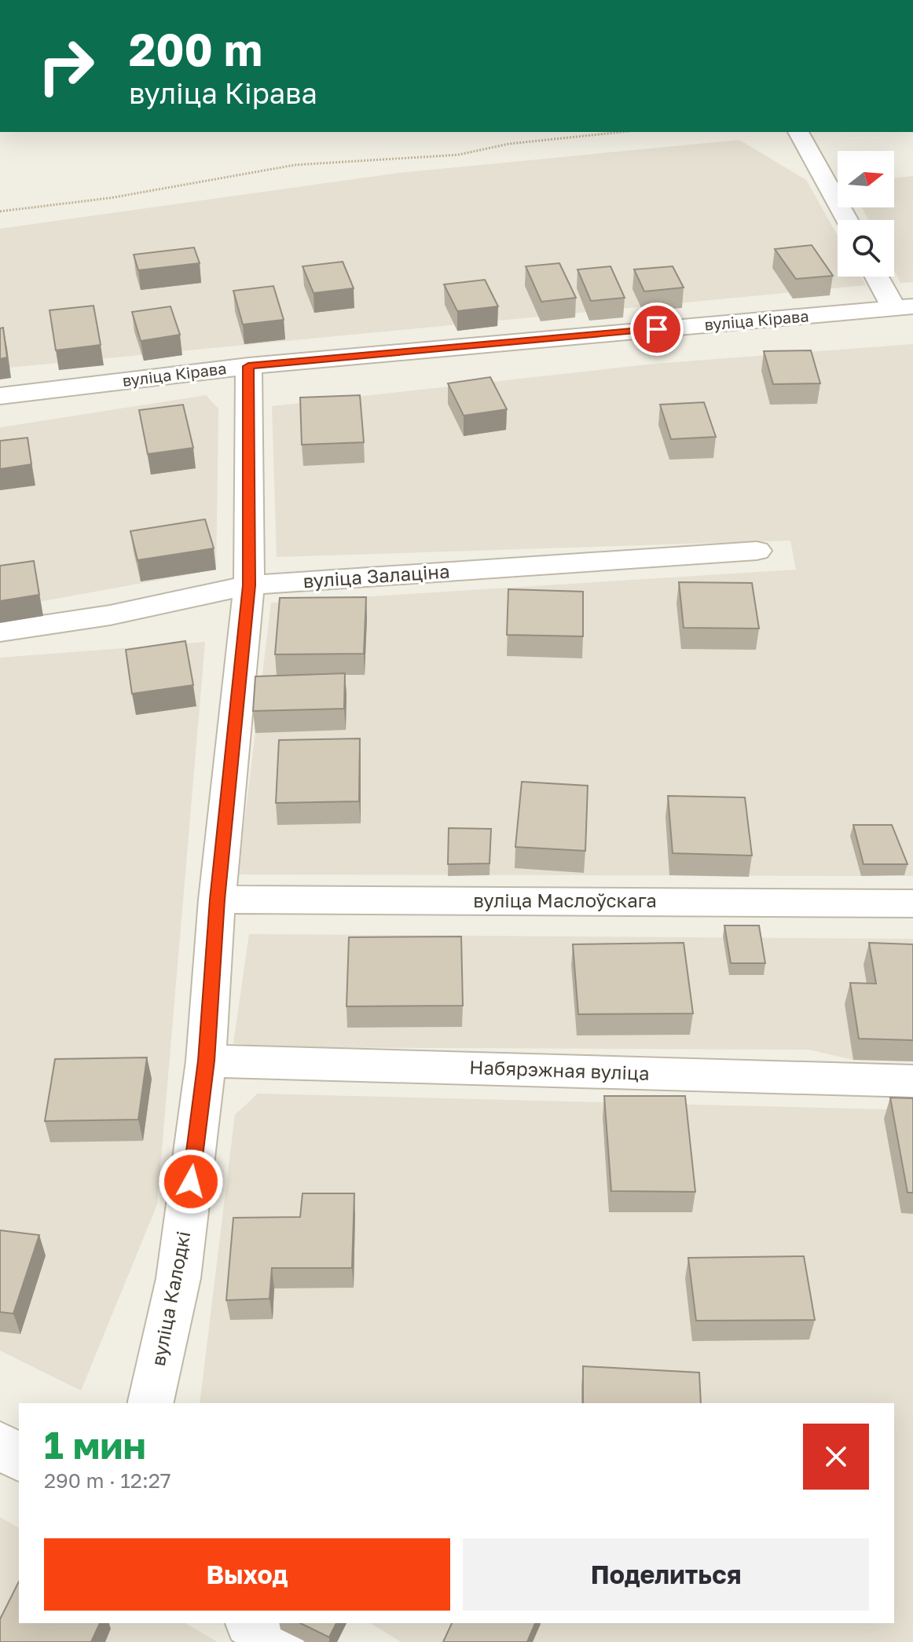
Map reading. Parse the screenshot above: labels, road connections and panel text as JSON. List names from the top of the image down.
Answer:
{
  "streets": {
    "street": [
      "вуліца Кірава",
      "вуліца Залаціна",
      "вуліца Маслоўскага",
      "Набярэжная вуліца",
      "вуліца Калодкі"
    ]
  },
  "crossings": [
    ["вуліца Кірава", "вуліца Калодкі"],
    ["вуліца Залаціна", "вуліца Калодкі"],
    ["вуліца Маслоўскага", "вуліца Калодкі"],
    ["Набярэжная вуліца", "вуліца Калодкі"]
  ],
  "north": "right",
  "page": {
    "turn": ["200 m", "вуліца Кірава"],
    "heading": ["1 мин", "290 m · 12:27"],
    "buttons": ["Выход", "Поделиться"]
  }
}
